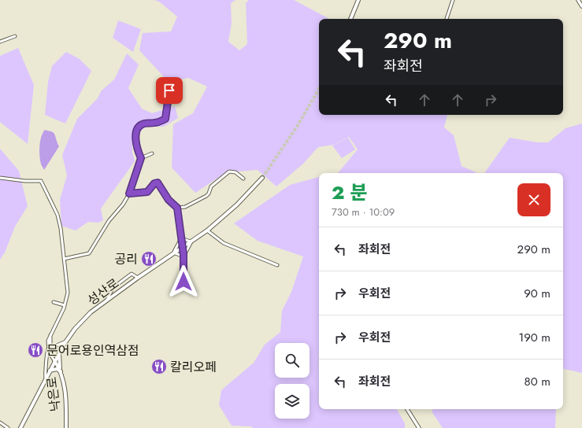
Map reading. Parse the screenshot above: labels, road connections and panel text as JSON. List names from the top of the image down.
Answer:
{
  "streets": {
    "main road": ["성산로", "낙은로"]
  },
  "crossings": [
    ["성산로", "낙은로"]
  ],
  "places": {
    "restaurant": ["공리", "문어로용인역삼점", "칼리오페"]
  },
  "page": {
    "turn": ["290 m", "좌회전"],
    "heading": ["2 분", "730 m · 10:09"],
    "list": [
      {
        "name": "좌회전",
        "value": "290 m"
      },
      {
        "name": "우회전",
        "value": "90 m"
      },
      {
        "name": "우회전",
        "value": "190 m"
      },
      {
        "name": "좌회전",
        "value": "80 m"
      }
    ]
  }
}
